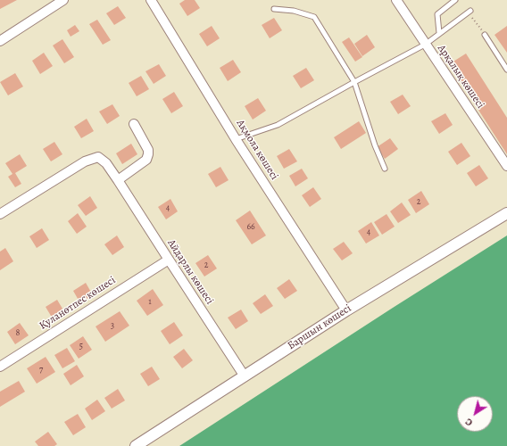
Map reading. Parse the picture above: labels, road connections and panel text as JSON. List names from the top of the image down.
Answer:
{
  "streets": {
    "street": [
      "Арқалық көшесі",
      "Ақмола көшесі",
      "Айдарлы көшесі",
      "Қуланөтпес көшесі",
      "Баршын көшесі"
    ]
  },
  "crossings": [
    ["Ақмола көшесі", "Баршын көшесі"],
    ["Айдарлы көшесі", "Қуланөтпес көшесі"],
    ["Айдарлы көшесі", "Баршын көшесі"]
  ],
  "house_numbers": [
    "2",
    "4",
    "66",
    "4",
    "2",
    "1",
    "3",
    "8",
    "5",
    "7"
  ],
  "north": "bottom left"
}
